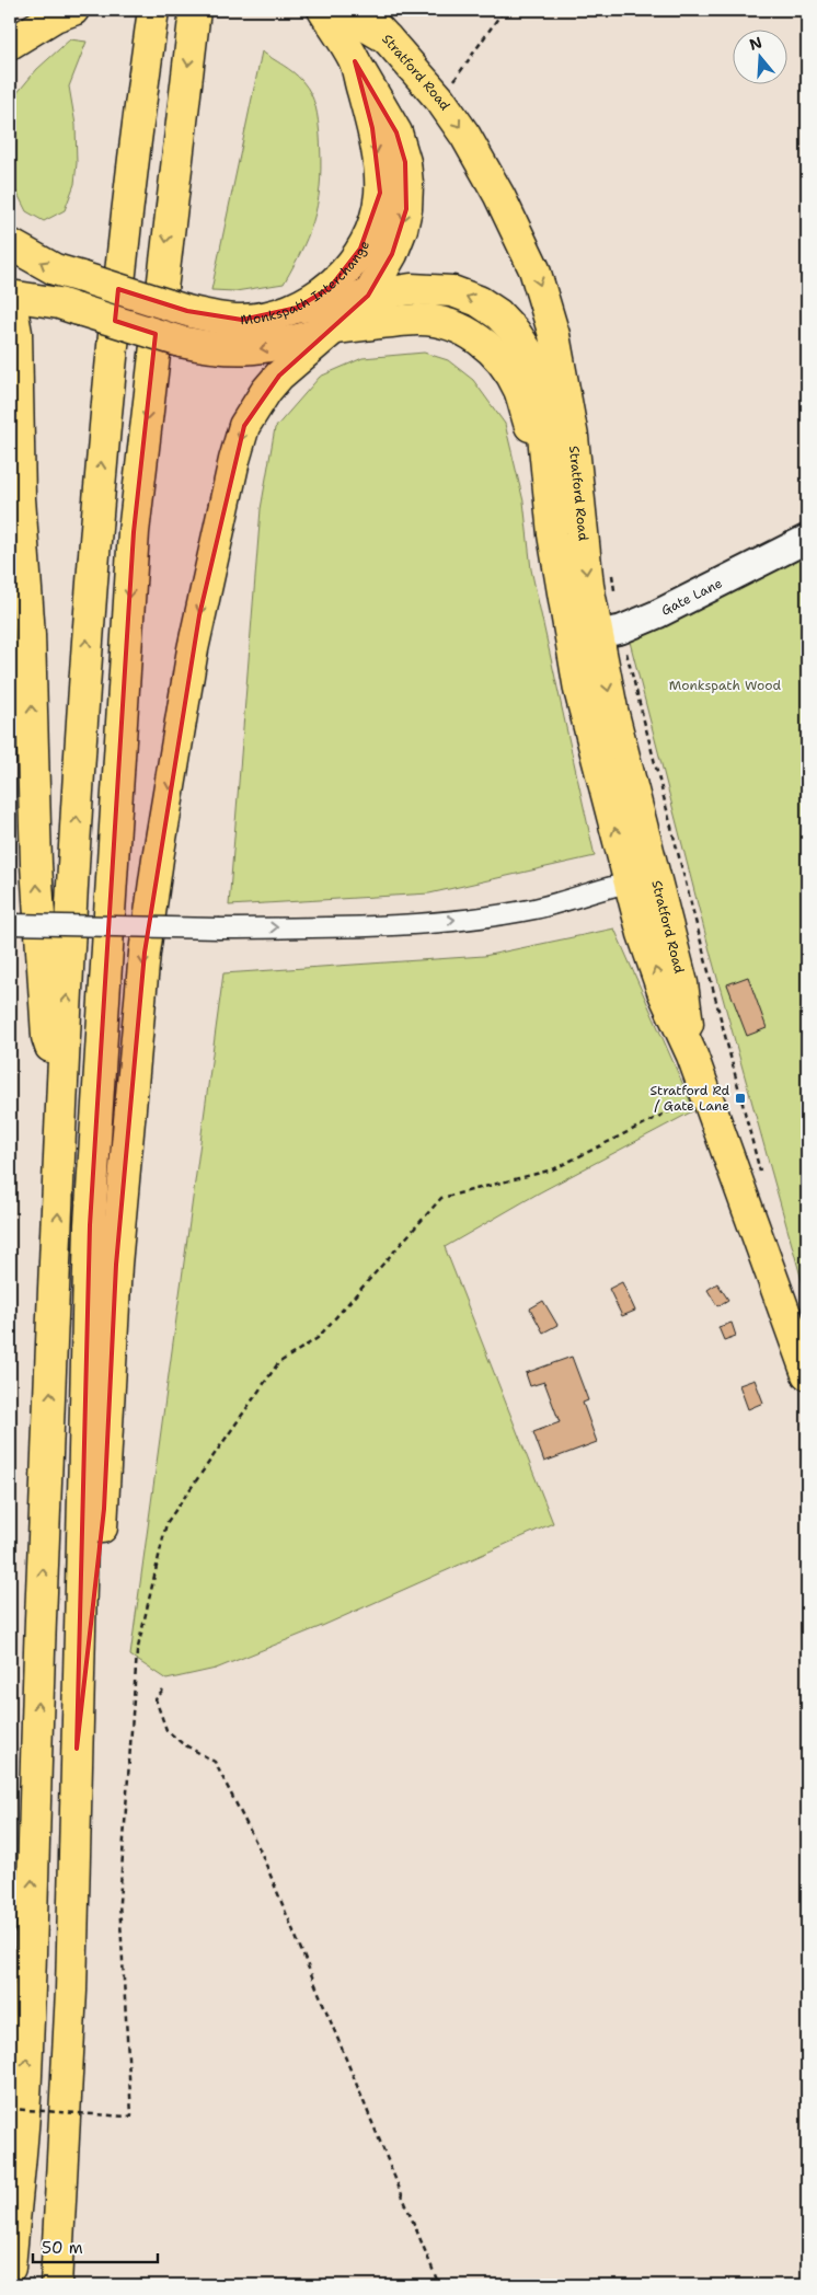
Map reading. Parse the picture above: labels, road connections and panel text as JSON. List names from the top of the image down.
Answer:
{
  "streets": {
    "main road": ["Stratford Road", "Monkspath Interchange"],
    "street": ["Gate Lane"]
  },
  "crossings": [
    ["Stratford Road", "Monkspath Interchange"],
    ["Stratford Road", "Gate Lane"]
  ],
  "parks": ["Monkspath Wood"],
  "places": {
    "transit": ["Stratford Rd / Gate Lane"]
  },
  "scale_bar": "50 m",
  "north": "top"
}
